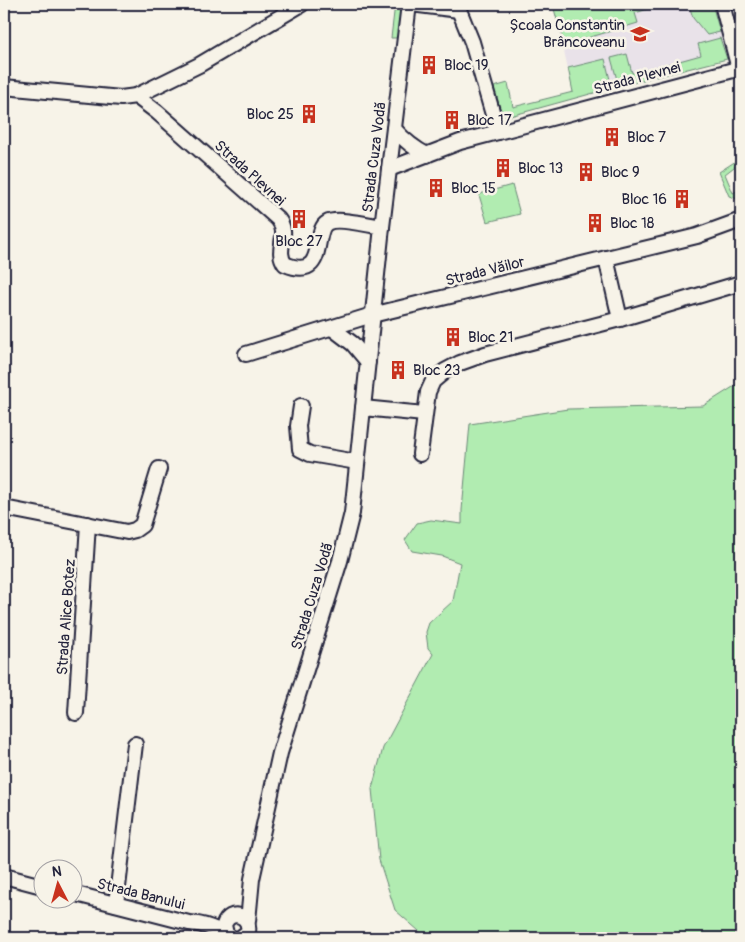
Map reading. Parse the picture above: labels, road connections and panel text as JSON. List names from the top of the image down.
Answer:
{
  "streets": {
    "street": [
      "Strada Plevnei",
      "Strada Cuza Vodă",
      "Strada Văilor",
      "Strada Alice Botez",
      "Strada Banului"
    ]
  },
  "crossings": [
    ["Strada Plevnei", "Strada Cuza Vodă"],
    ["Strada Cuza Vodă", "Strada Văilor"],
    ["Strada Cuza Vodă", "Strada Banului"]
  ],
  "places": {
    "school or university": ["Școala Constantin Brâncoveanu"],
    "building": [
      "Bloc 19",
      "Bloc 25",
      "Bloc 17",
      "Bloc 7",
      "Bloc 13",
      "Bloc 9",
      "Bloc 15",
      "Bloc 16",
      "Bloc 27",
      "Bloc 18",
      "Bloc 21",
      "Bloc 23"
    ]
  },
  "north": "top"
}
